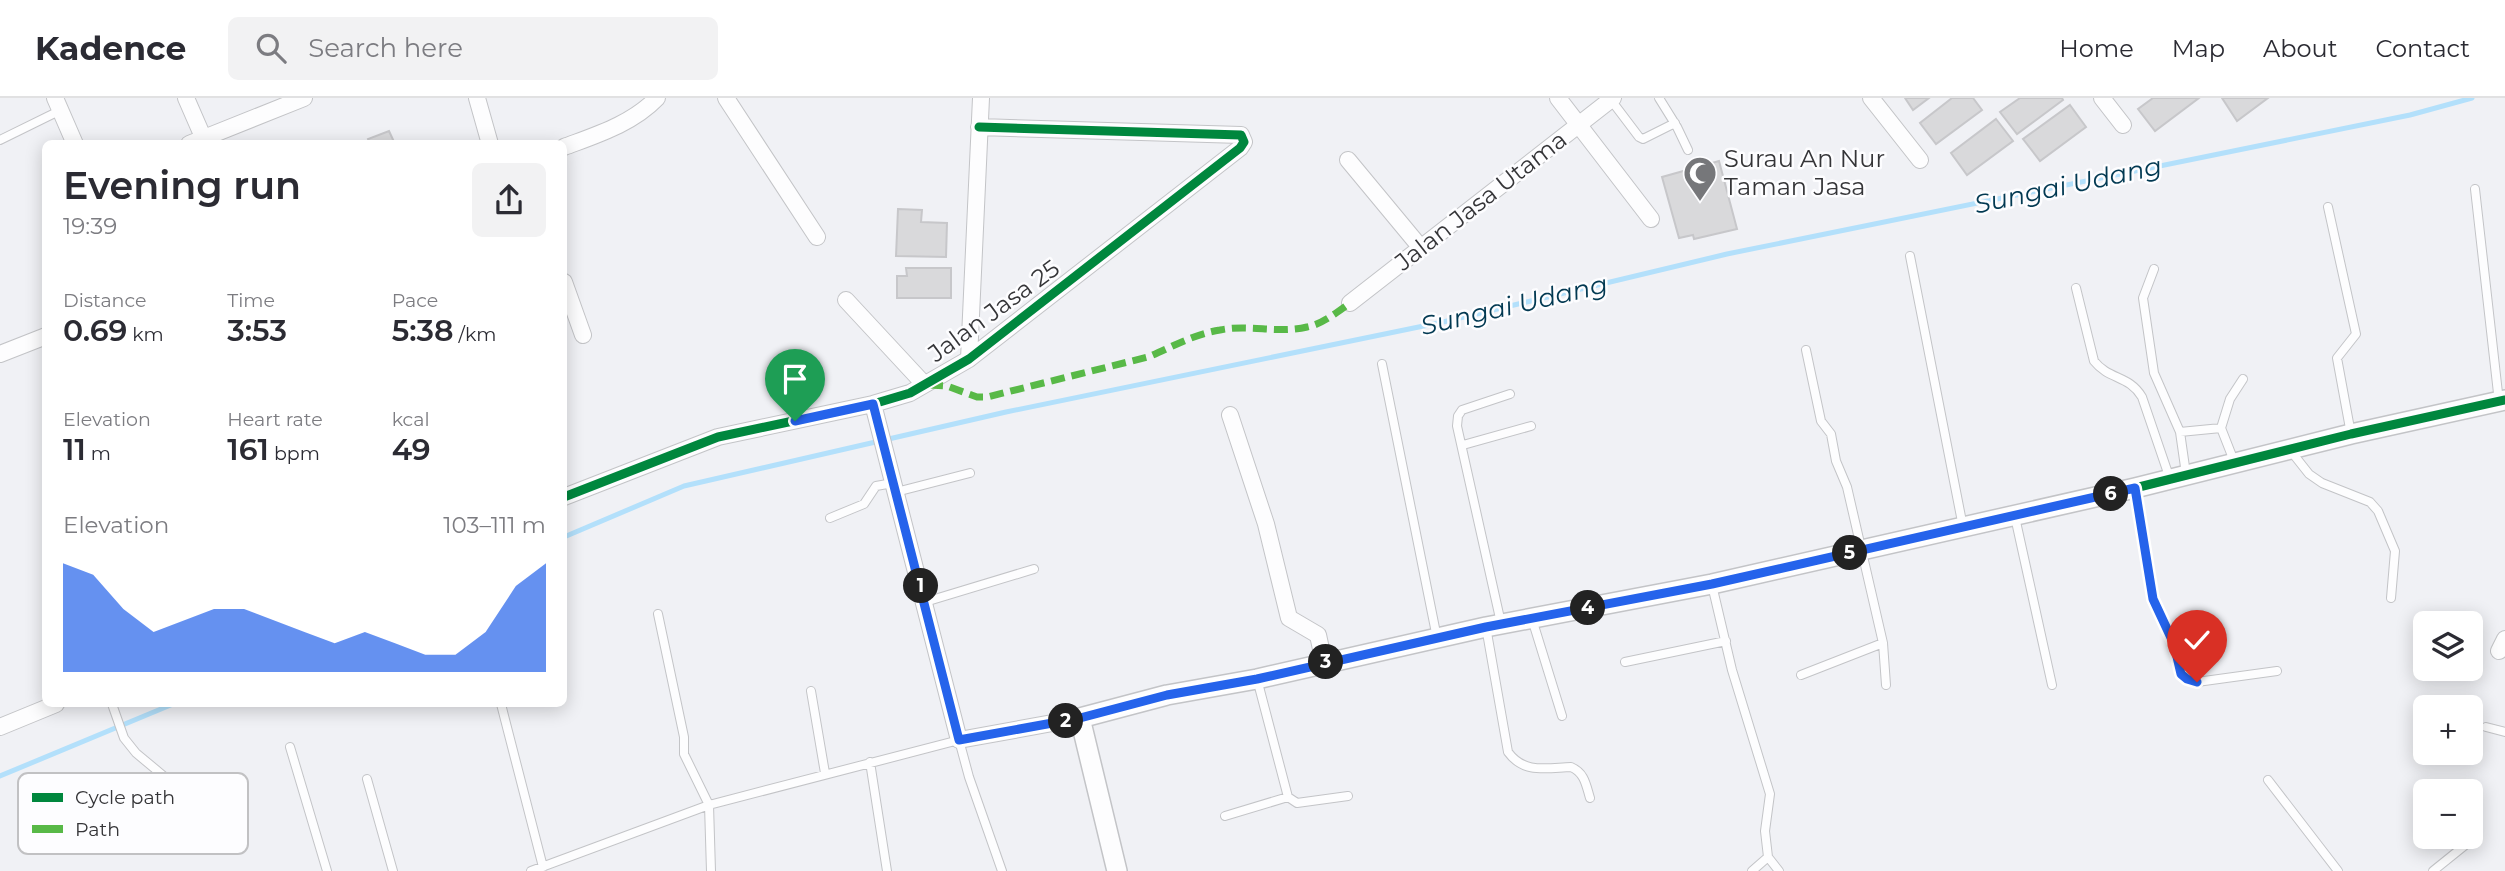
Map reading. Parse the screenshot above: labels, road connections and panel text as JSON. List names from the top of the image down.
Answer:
{
  "streets": {
    "street": ["Jalan Jasa Utama", "Jalan Jasa 25"]
  },
  "water": ["Sungai Udang"],
  "places": {
    "mosque": ["Surau An Nur Taman Jasa"]
  },
  "legend": ["Cycle path", "Path"],
  "page": {
    "header": "Kadence",
    "search": "Search here",
    "nav": [
      "Home",
      "Map",
      "About",
      "Contact"
    ],
    "heading": ["Evening run", "19:39"],
    "stats": [
      ["Distance", "0.69 km"],
      ["Time", "3:53"],
      ["Pace", "5:38 /km"],
      ["Elevation", "11 m"],
      ["Heart rate", "161 bpm"],
      ["kcal", "49"]
    ],
    "pins": [
      "6",
      "5",
      "1",
      "4",
      "3",
      "2"
    ],
    "chart": ["Elevation", "103–111 m"],
    "map_buttons": ["+", "−"]
  }
}
